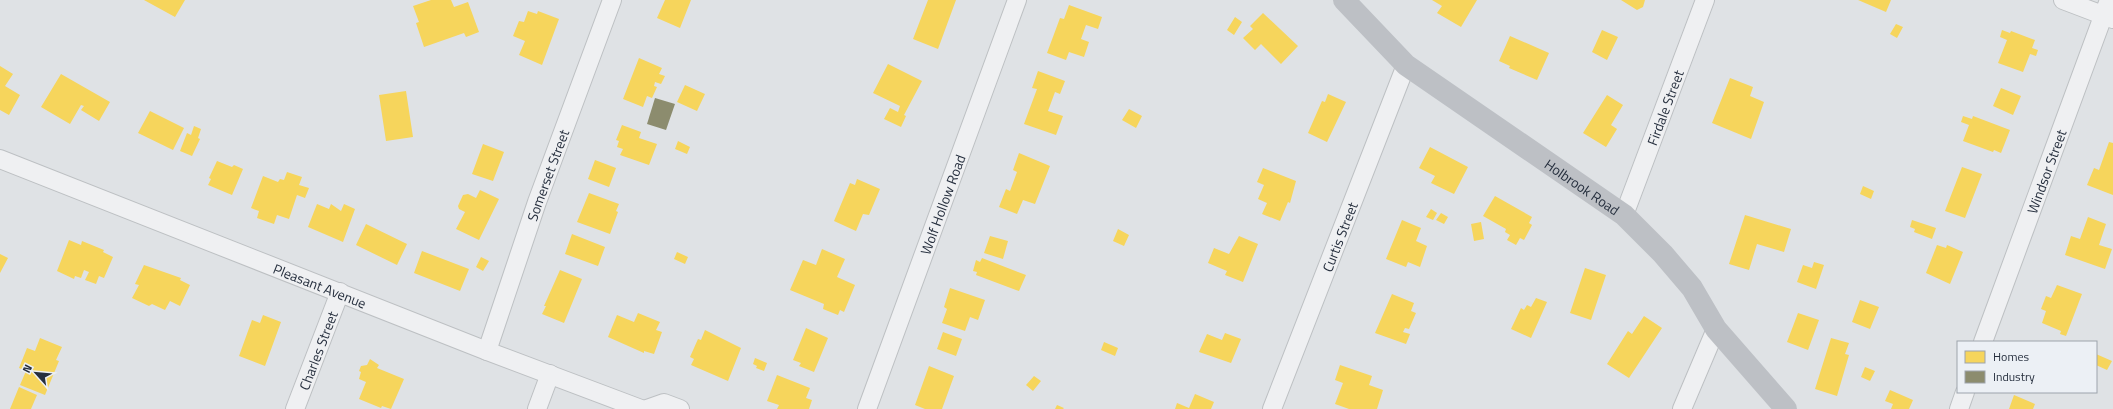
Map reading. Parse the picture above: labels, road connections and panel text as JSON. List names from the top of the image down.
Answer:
{
  "streets": {
    "street": [
      "Firdale Street",
      "Windsor Street",
      "Somerset Street",
      "Holbrook Road",
      "Wolf Hollow Road",
      "Curtis Street",
      "Pleasant Avenue",
      "Charles Street"
    ]
  },
  "crossings": [
    ["Firdale Street", "Holbrook Road"],
    ["Somerset Street", "Pleasant Avenue"],
    ["Holbrook Road", "Curtis Street"],
    ["Pleasant Avenue", "Charles Street"]
  ],
  "legend": ["Homes", "Industry"],
  "north": "top left"
}
